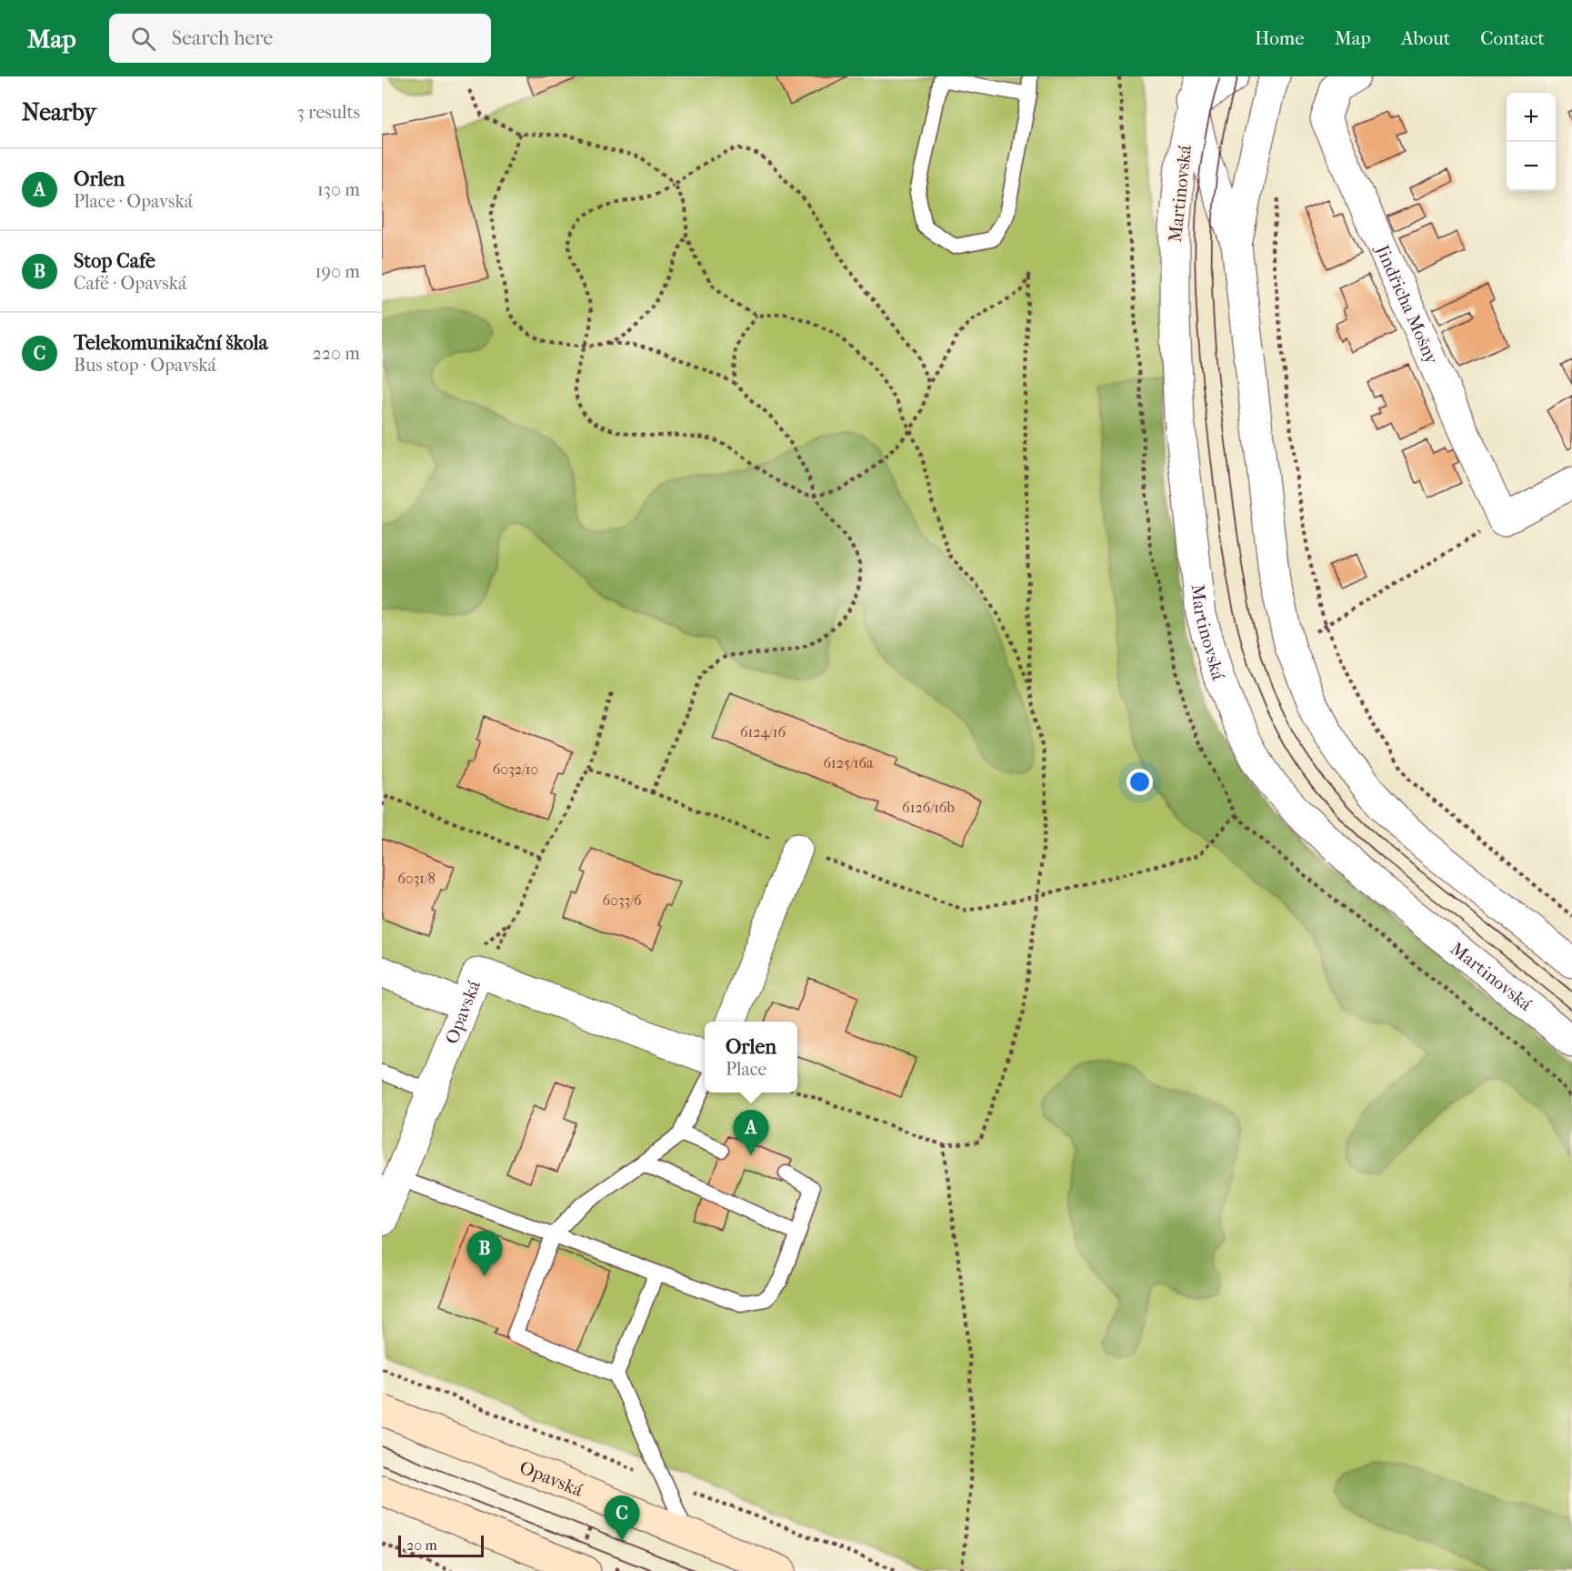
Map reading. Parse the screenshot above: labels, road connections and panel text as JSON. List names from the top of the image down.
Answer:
{
  "streets": {
    "main road": ["Opavská"],
    "street": ["Martinovská", "Jindřicha Mošny"]
  },
  "house_numbers": [
    "6124/16",
    "6125/16a",
    "6032/10",
    "6126/16b",
    "6031/8",
    "6033/6"
  ],
  "scale_bar": "20 m",
  "page": {
    "header": "Map",
    "search": "Search here",
    "nav": [
      "Home",
      "Map",
      "About",
      "Contact"
    ],
    "heading": ["Nearby", "3 results"],
    "map_buttons": ["+", "−"],
    "list": [
      {
        "mark": "A",
        "name": "Orlen",
        "note": "Place · Opavská",
        "value": "130 m"
      },
      {
        "mark": "B",
        "name": "Stop Cafe",
        "note": "Café · Opavská",
        "value": "190 m"
      },
      {
        "mark": "C",
        "name": "Telekomunikační škola",
        "note": "Bus stop · Opavská",
        "value": "220 m"
      }
    ],
    "popup": ["Orlen", "Place"],
    "pins": ["A", "B", "C"],
    "scale": "20 m"
  }
}
